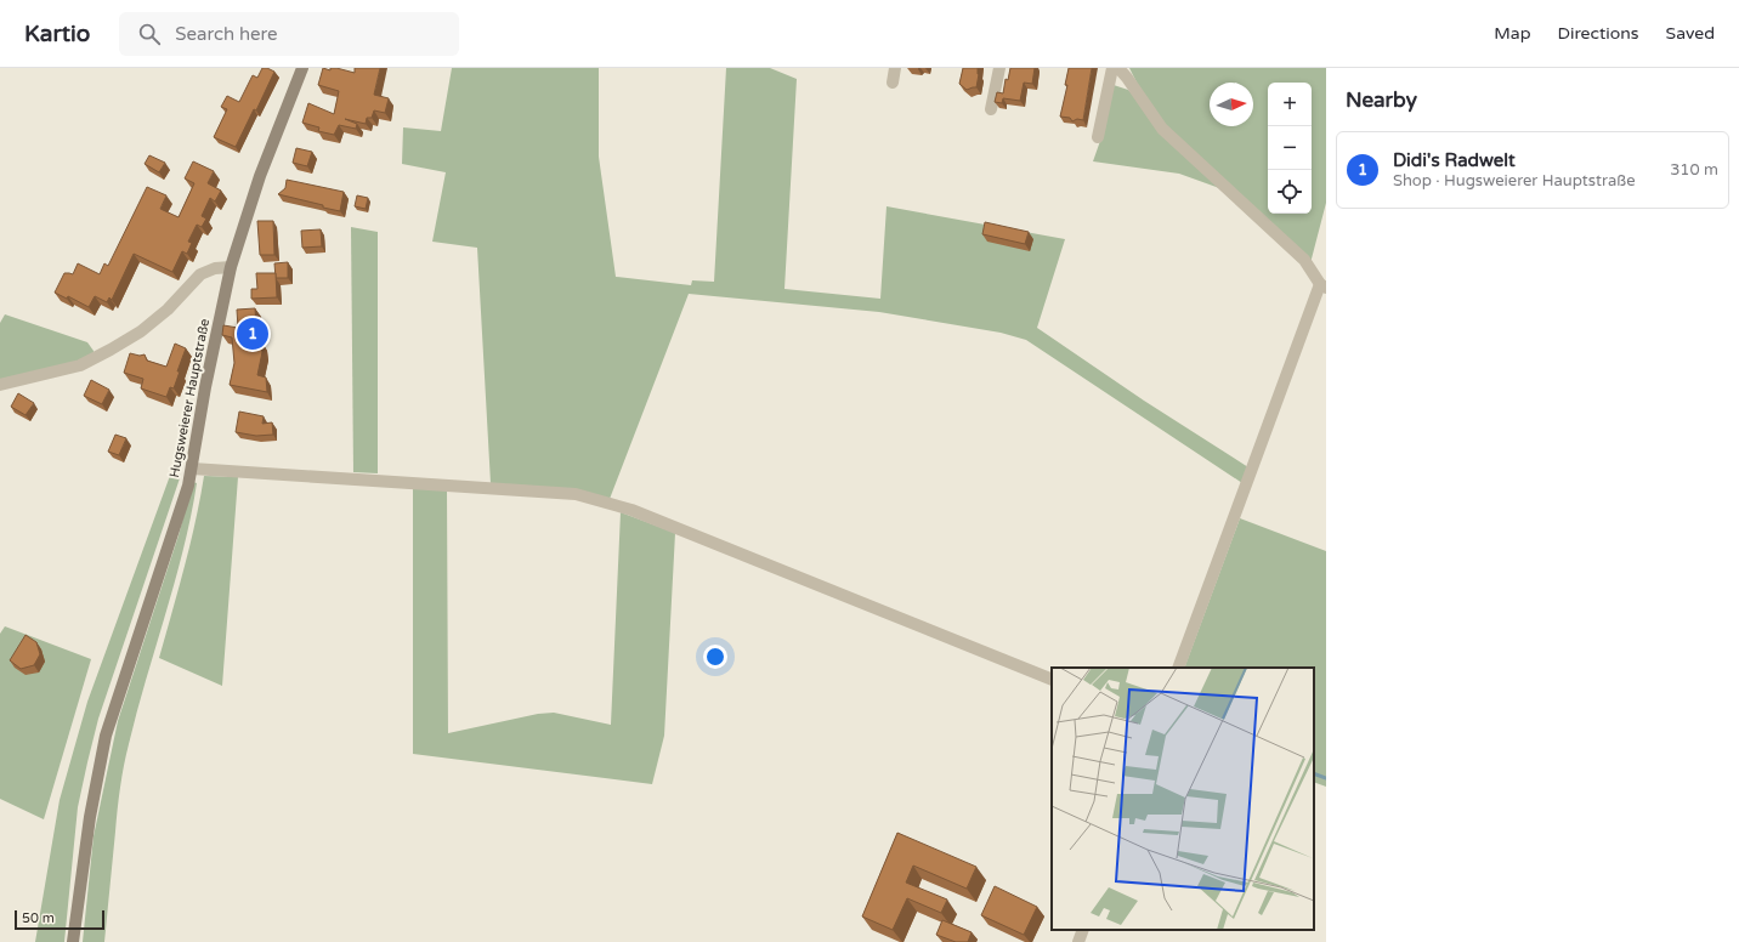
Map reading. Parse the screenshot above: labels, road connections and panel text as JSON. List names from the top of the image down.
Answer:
{
  "streets": {
    "street": ["Hugsweierer Hauptstraße"]
  },
  "scale_bar": "50 m",
  "north": "right",
  "page": {
    "header": "Kartio",
    "search": "Search here",
    "nav": ["Map", "Directions", "Saved"],
    "heading": "Nearby",
    "map_buttons": ["+", "−"],
    "list": [
      {
        "mark": "1",
        "name": "Didi's Radwelt",
        "note": "Shop · Hugsweierer Hauptstraße",
        "value": "310 m"
      }
    ],
    "pins": "1",
    "scale": "50 m"
  }
}
